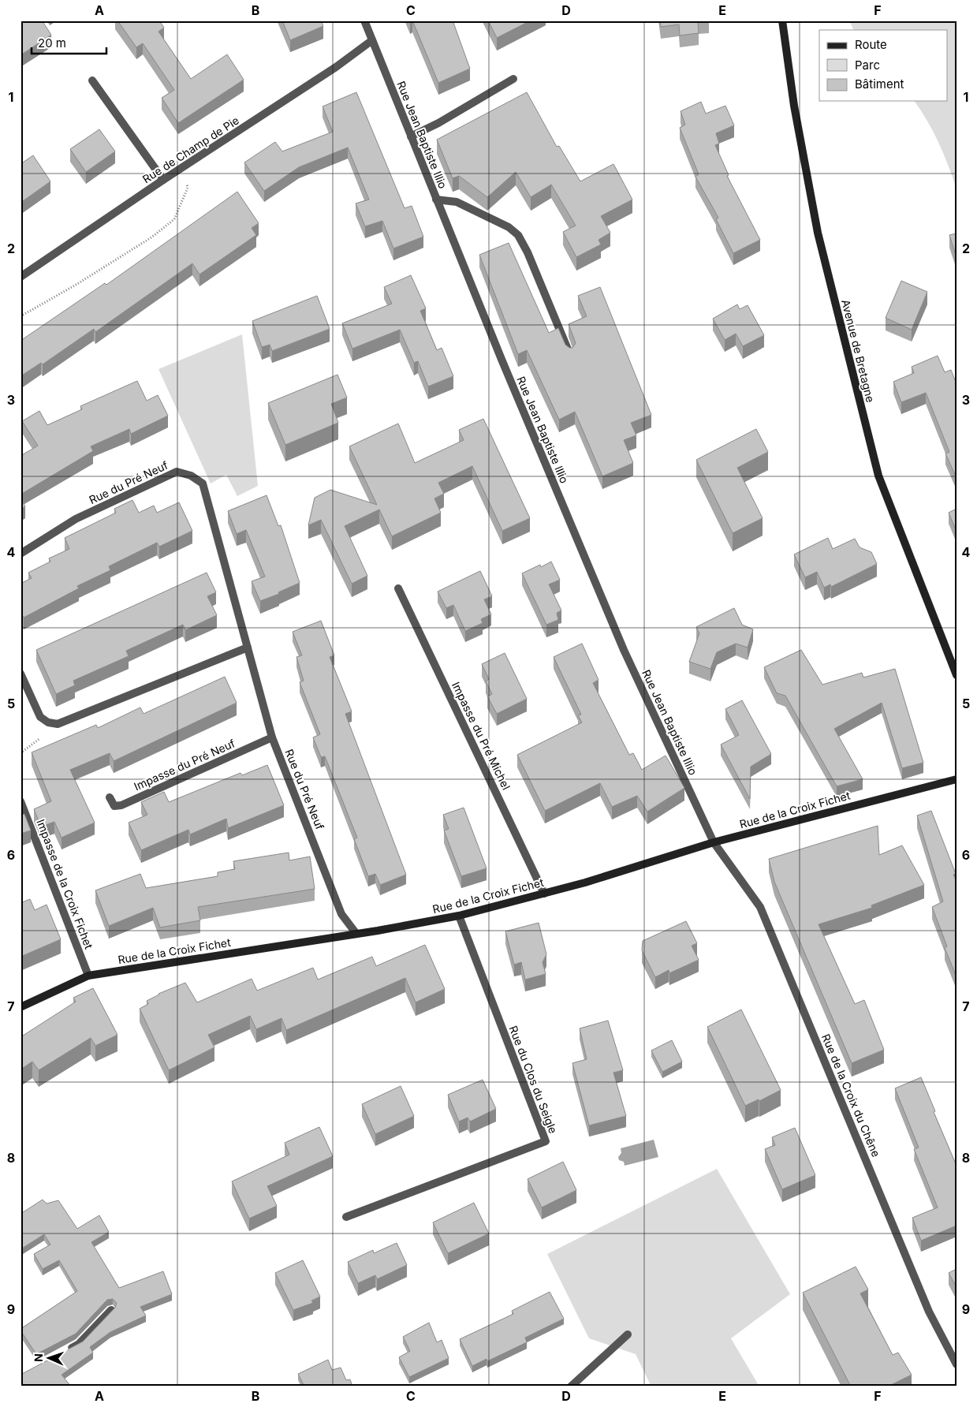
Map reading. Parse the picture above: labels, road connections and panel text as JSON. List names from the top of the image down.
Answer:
{
  "streets": {
    "street": [
      "Rue Jean Baptiste Illio",
      "Rue de Champ de Pie",
      "Avenue de Bretagne",
      "Rue du Pré Neuf",
      "Impasse du Pré Michel",
      "Impasse du Pré Neuf",
      "Rue de la Croix Fichet",
      "Impasse de la Croix Fichet",
      "Rue du Clos du Seigle",
      "Rue de la Croix du Chêne"
    ]
  },
  "crossings": [
    ["Rue Jean Baptiste Illio", "Rue de Champ de Pie"],
    ["Rue Jean Baptiste Illio", "Rue de la Croix Fichet"],
    ["Rue Jean Baptiste Illio", "Rue de la Croix du Chêne"],
    ["Rue du Pré Neuf", "Impasse du Pré Neuf"],
    ["Rue du Pré Neuf", "Rue de la Croix Fichet"],
    ["Impasse du Pré Michel", "Rue de la Croix Fichet"],
    ["Rue de la Croix Fichet", "Impasse de la Croix Fichet"],
    ["Rue de la Croix Fichet", "Rue du Clos du Seigle"],
    ["Rue de la Croix Fichet", "Rue de la Croix du Chêne"]
  ],
  "legend": ["Route", "Parc", "Bâtiment"],
  "scale_bar": "20 m",
  "north": "left",
  "grid": {
    "columns": [
      "A",
      "B",
      "C",
      "D",
      "E",
      "F"
    ],
    "rows": [
      "1",
      "2",
      "3",
      "4",
      "5",
      "6",
      "7",
      "8",
      "9"
    ]
  }
}
